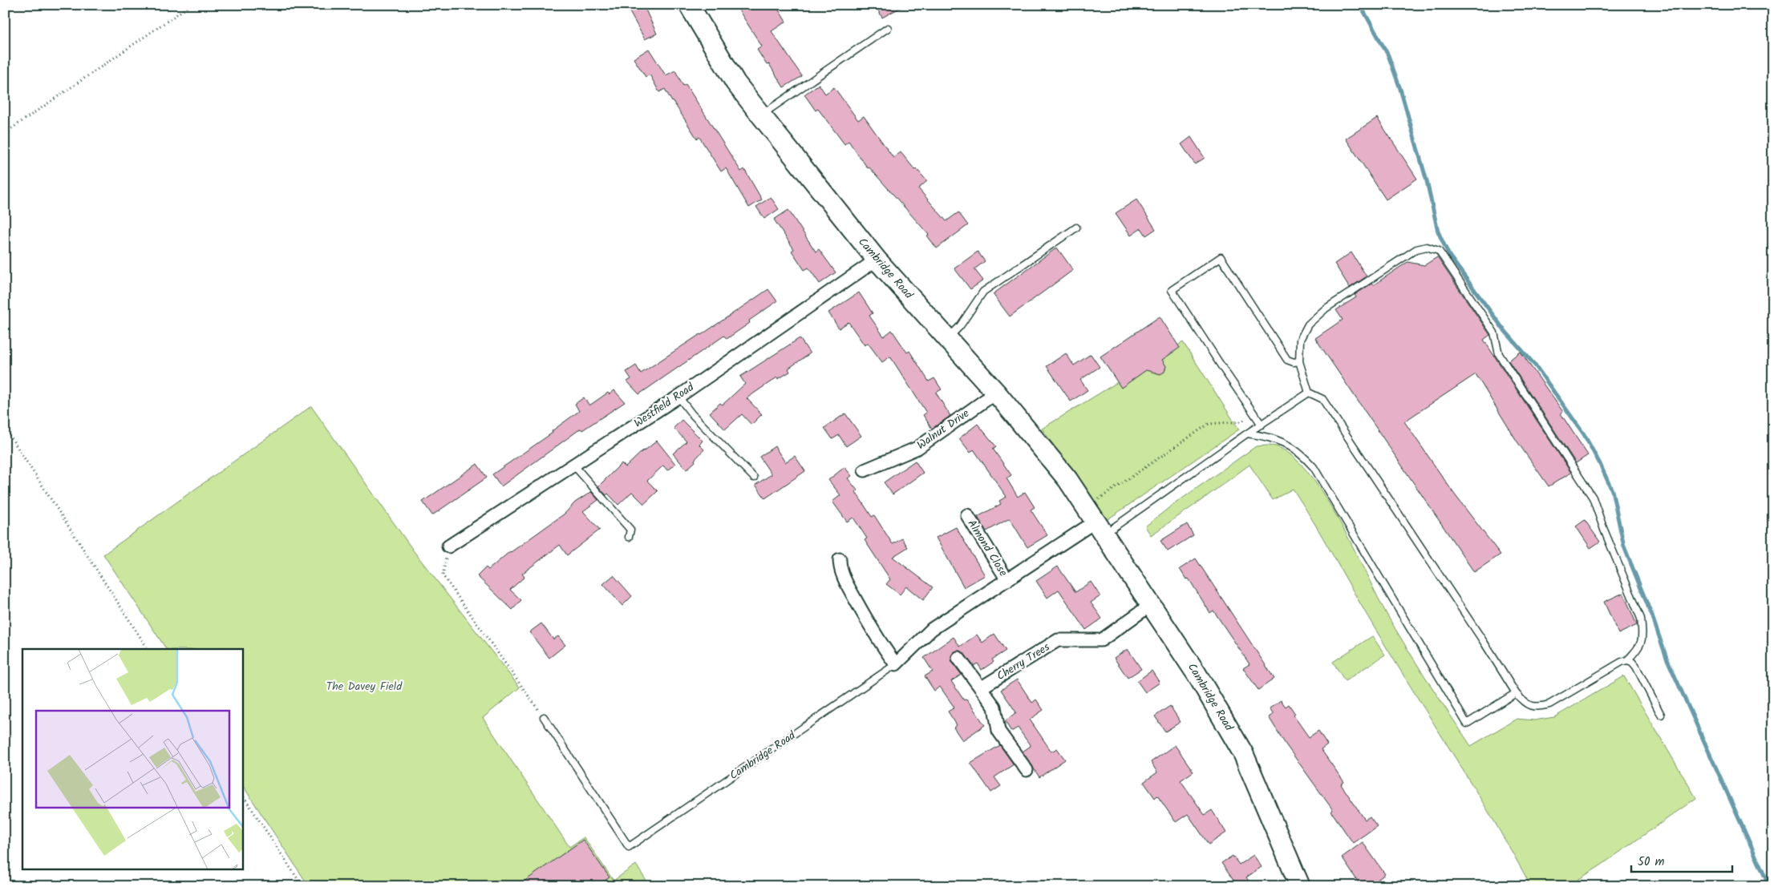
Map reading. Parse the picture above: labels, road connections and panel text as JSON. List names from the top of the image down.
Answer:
{
  "streets": {
    "main road": ["Cambridge Road"],
    "street": [
      "Westfield Road",
      "Walnut Drive",
      "Almond Close",
      "Cherry Trees"
    ]
  },
  "crossings": [
    ["Cambridge Road", "Westfield Road"],
    ["Cambridge Road", "Walnut Drive"],
    ["Cambridge Road", "Almond Close"],
    ["Cambridge Road", "Cherry Trees"]
  ],
  "parks": ["The Davey Field"],
  "scale_bar": "50 m"
}
